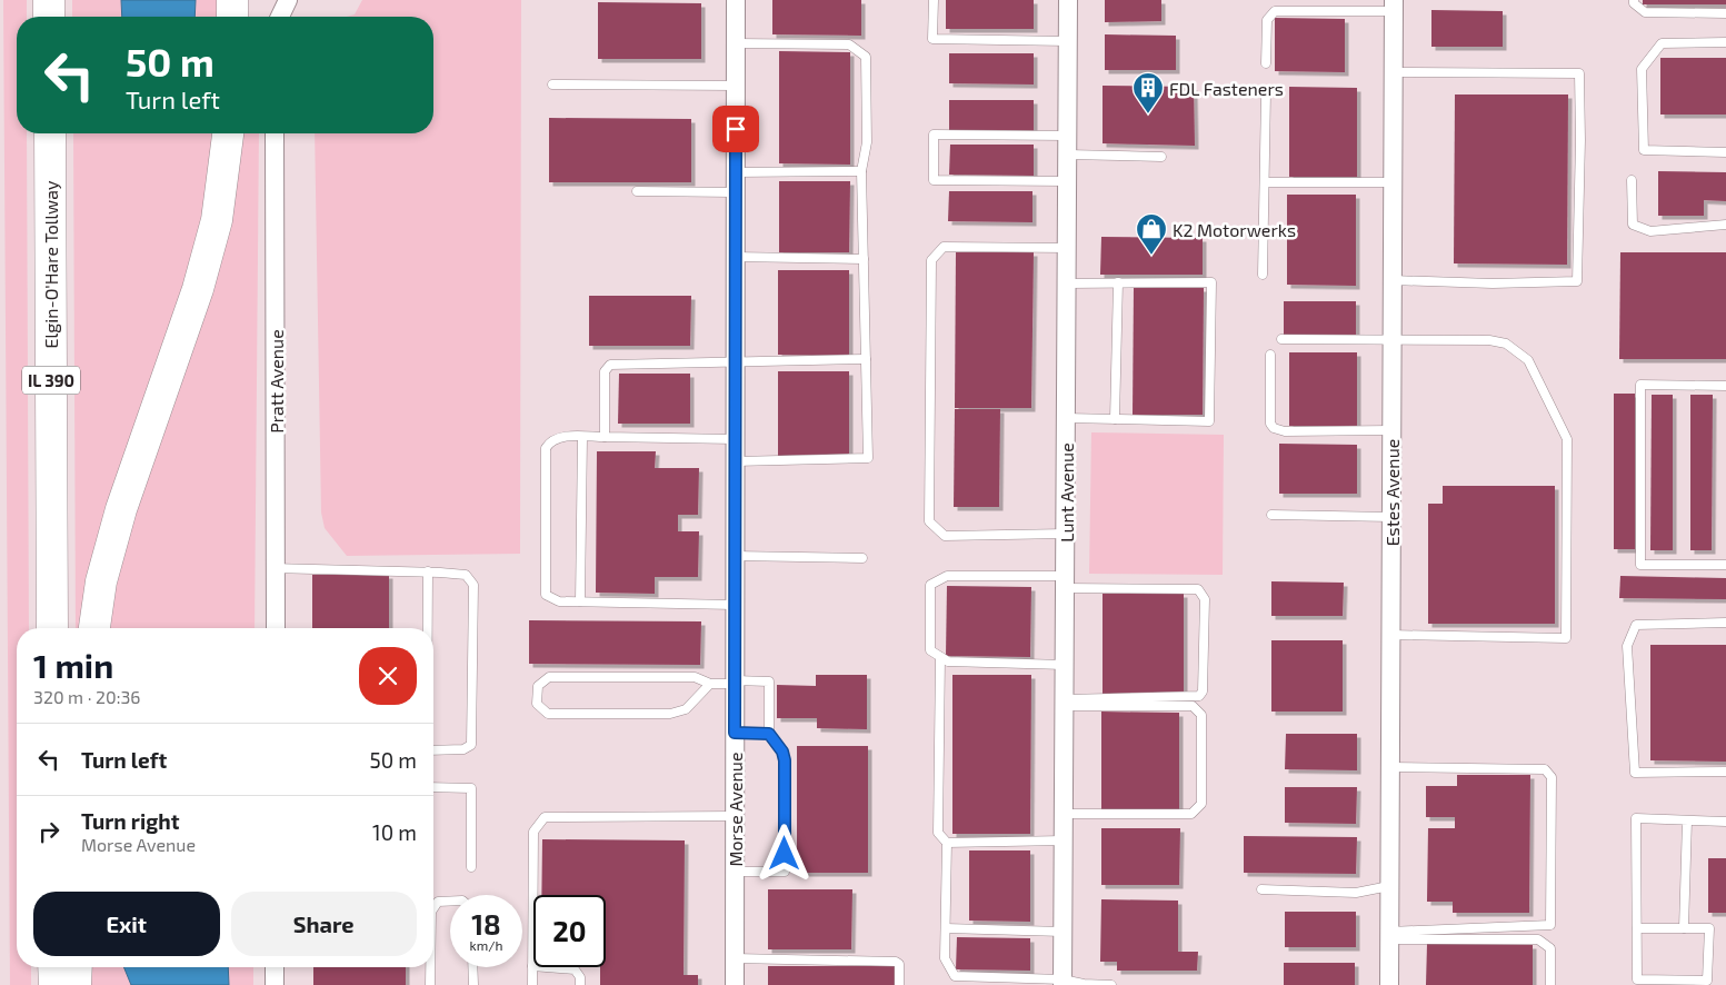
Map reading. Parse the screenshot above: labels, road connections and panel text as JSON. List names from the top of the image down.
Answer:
{
  "streets": {
    "highway": ["Elgin-O'Hare Tollway", "IL 390"],
    "street": [
      "Pratt Avenue",
      "Lunt Avenue",
      "Estes Avenue",
      "Morse Avenue"
    ]
  },
  "places": {
    "building": ["FDL Fasteners"],
    "shop": ["K2 Motorwerks"]
  },
  "page": {
    "turn": ["50 m", "Turn left"],
    "heading": ["1 min", "320 m · 20:36"],
    "list": [
      {
        "name": "Turn left",
        "value": "50 m"
      },
      {
        "name": "Turn right",
        "note": "Morse Avenue",
        "value": "10 m"
      }
    ],
    "buttons": ["Exit", "Share"],
    "speed": "18 km/h",
    "limit": "20"
  }
}
